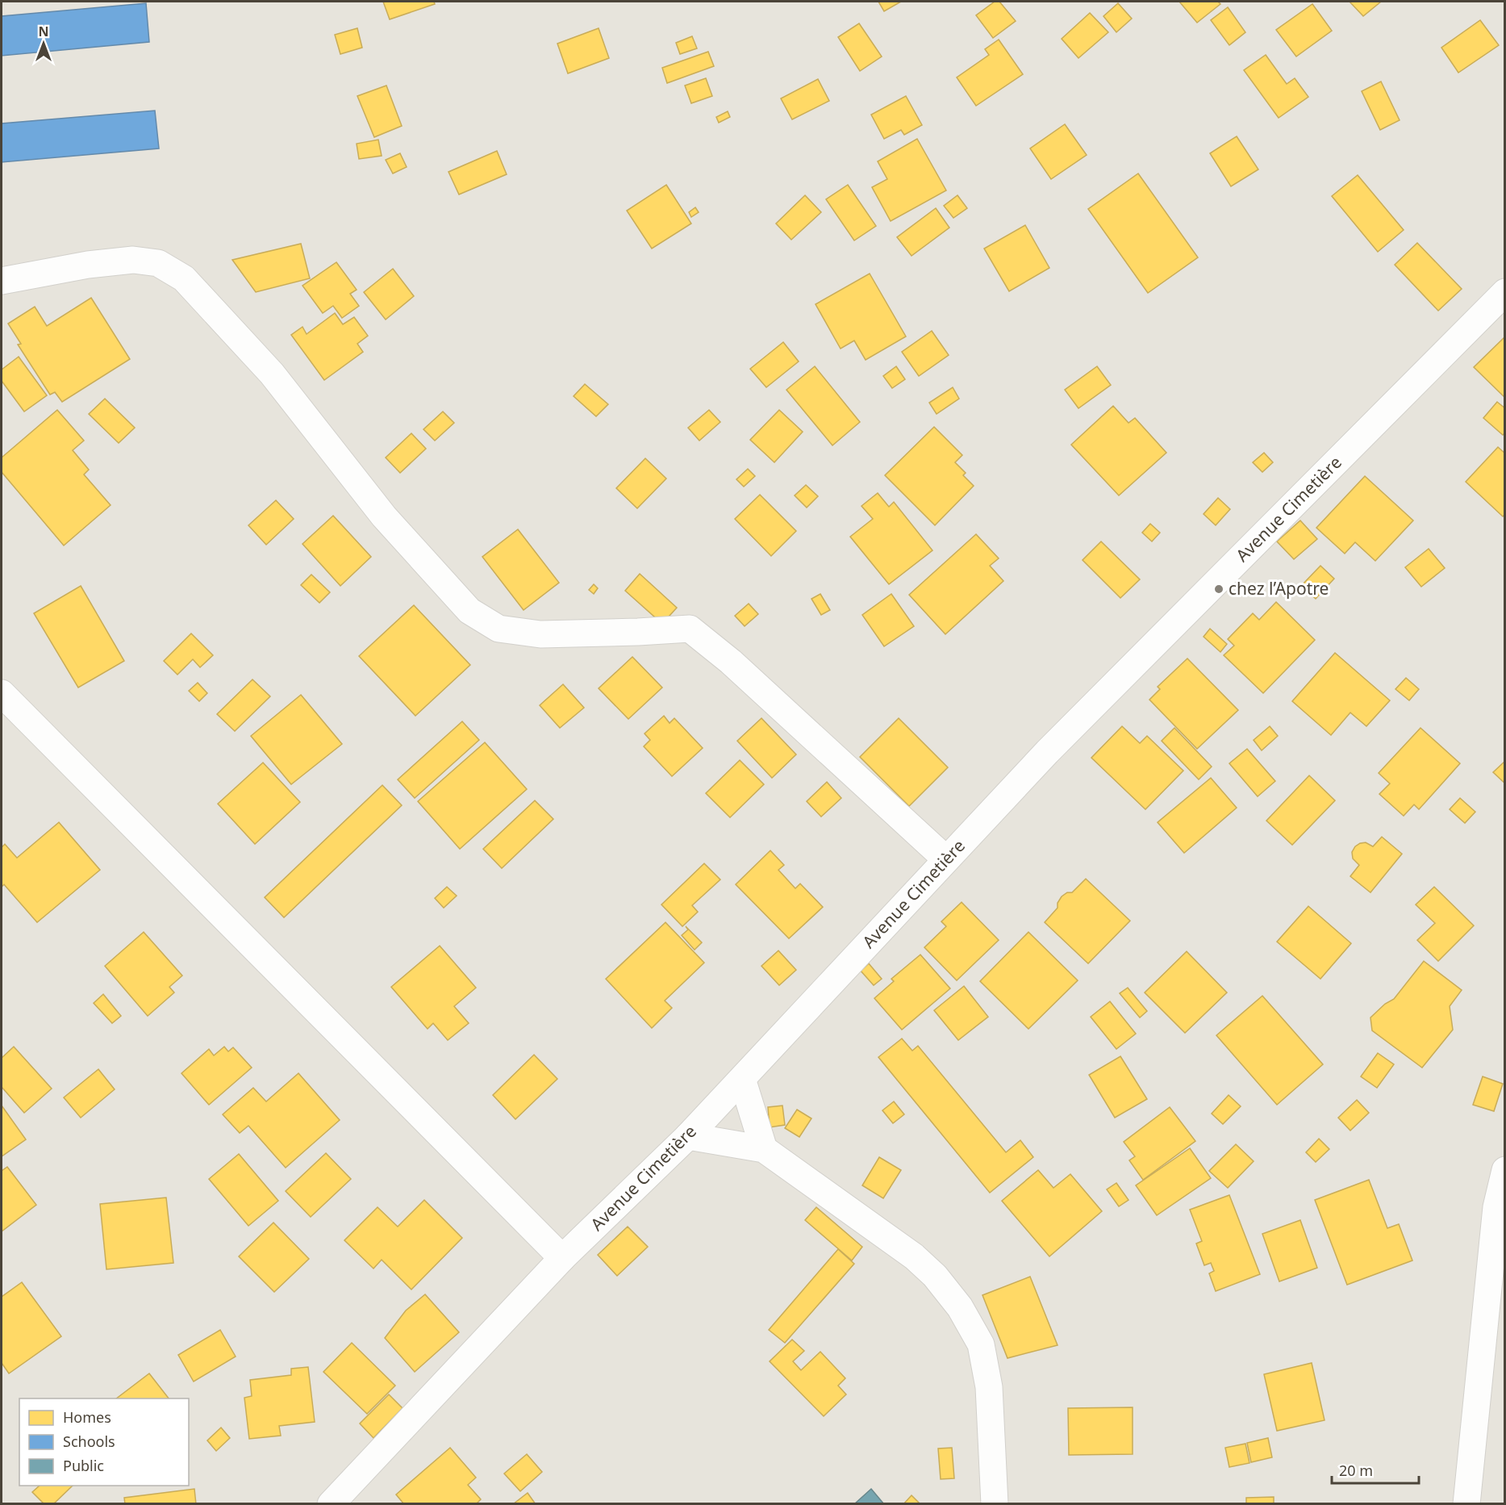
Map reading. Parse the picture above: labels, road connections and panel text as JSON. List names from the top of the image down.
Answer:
{
  "streets": {
    "street": ["Avenue Cimetière"]
  },
  "places": ["chez l’Apotre"],
  "legend": ["Homes", "Schools", "Public"],
  "scale_bar": "20 m",
  "north": "top"
}
